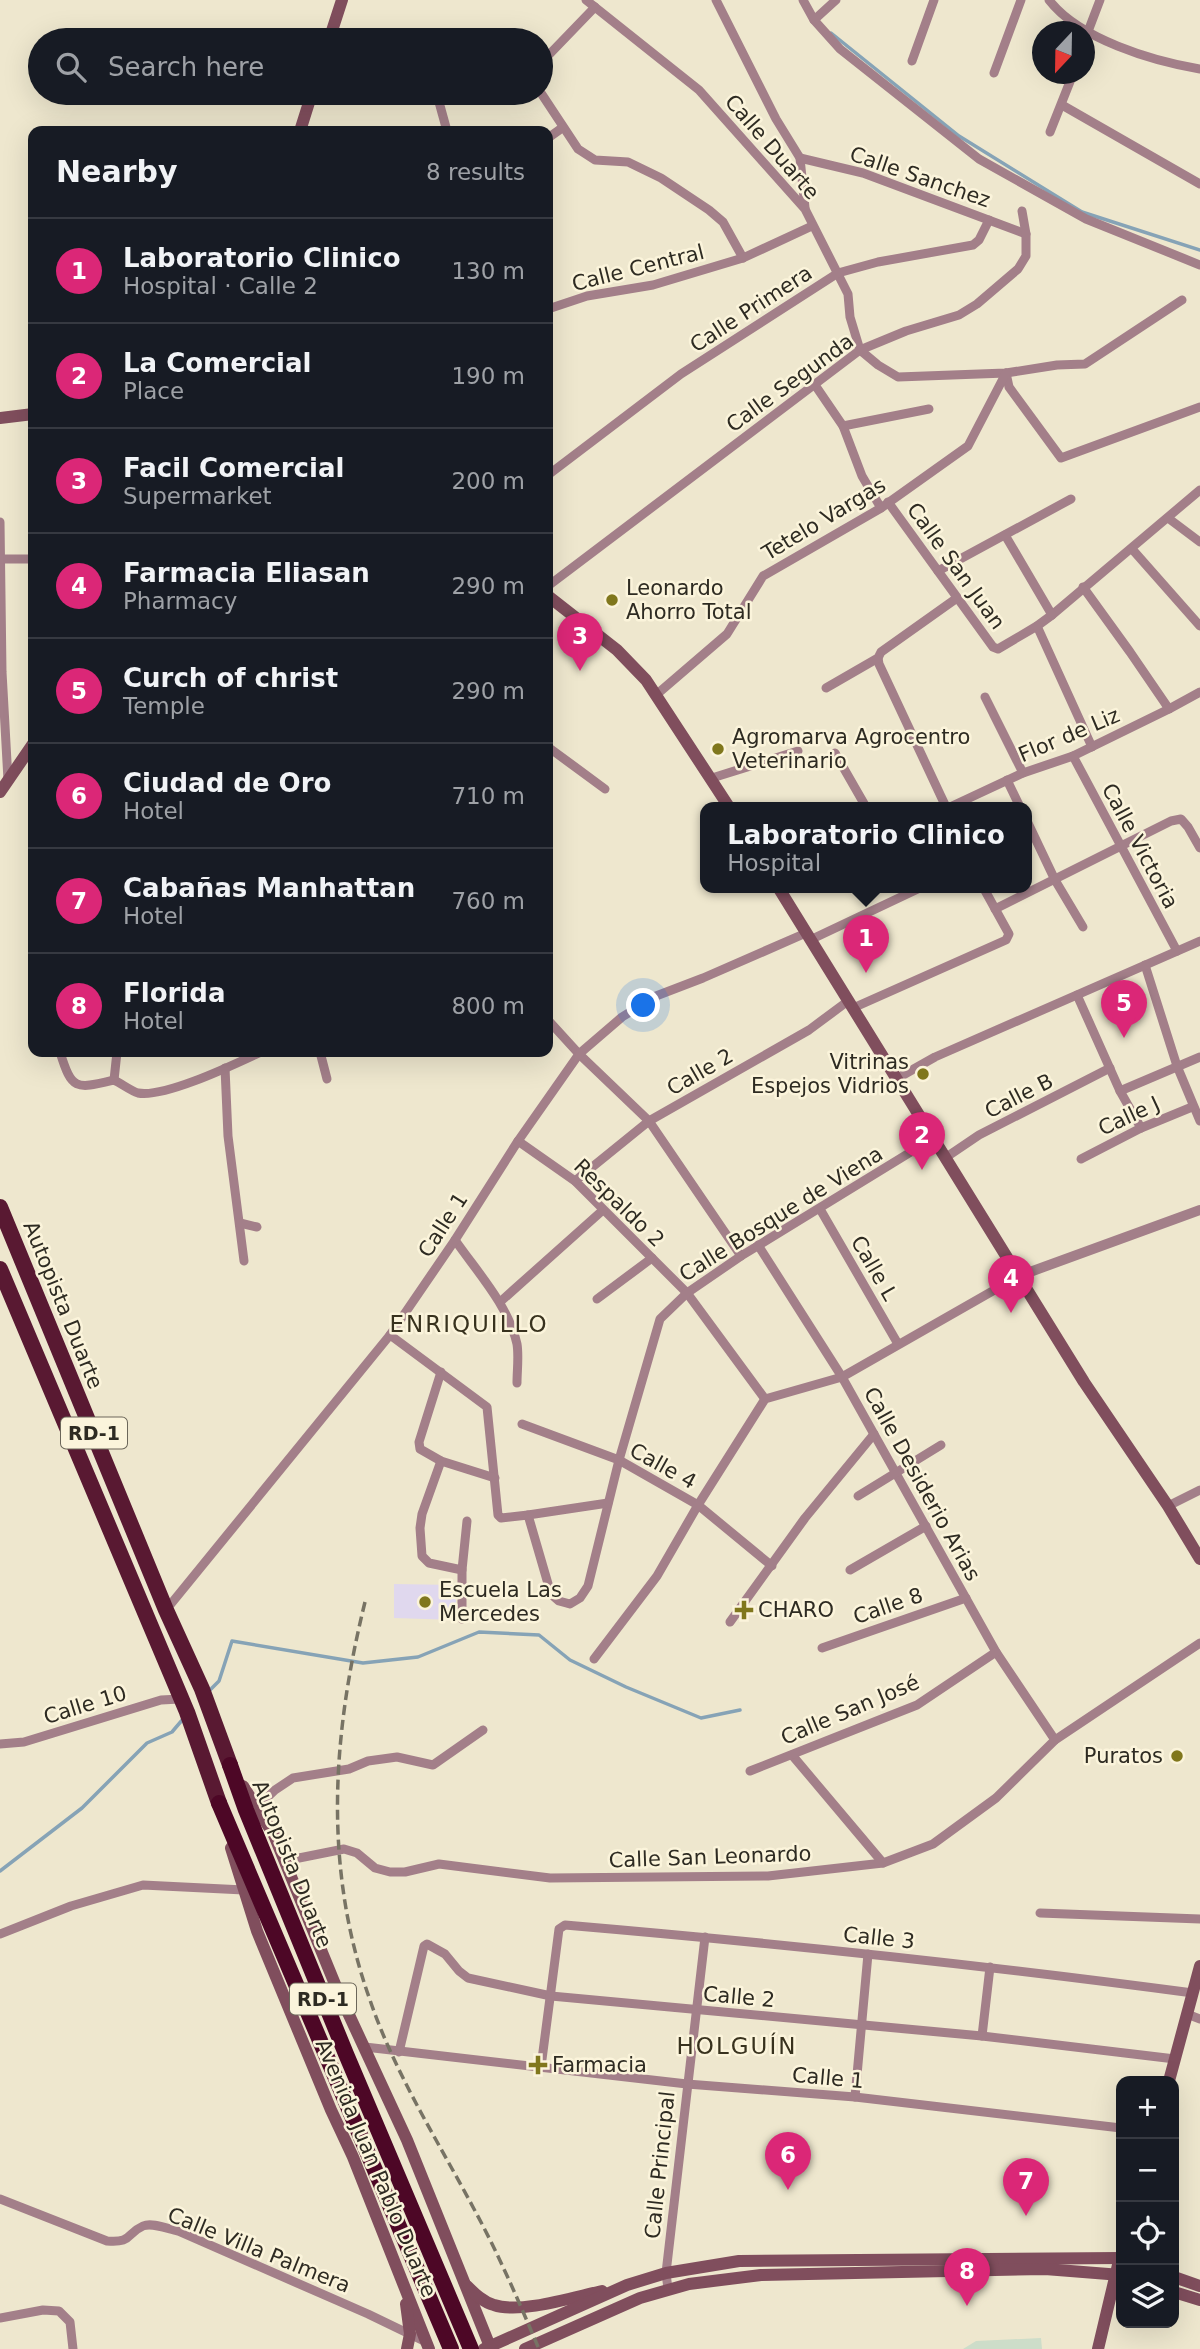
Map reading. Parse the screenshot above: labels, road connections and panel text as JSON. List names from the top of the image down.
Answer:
{
  "streets": {
    "highway": ["Autopista Duarte", "RD-1"],
    "main road": ["Avenida Juan Pablo Duarte"],
    "street": [
      "Calle Duarte",
      "Calle Sanchez",
      "Calle Central",
      "Calle Primera",
      "Calle Segunda",
      "Tetelo Vargas",
      "Calle San Juan",
      "Flor de Liz",
      "Calle Victoria",
      "Calle 2",
      "Calle B",
      "Calle J",
      "Respaldo 2",
      "Calle Bosque de Viena",
      "Calle 1",
      "Calle L",
      "Calle 4",
      "Calle Desiderio Arias",
      "Calle 8",
      "Calle 10",
      "Calle San José",
      "Calle San Leonardo",
      "Calle 3",
      "Calle Principal",
      "Calle Villa Palmera"
    ]
  },
  "crossings": [
    ["Calle Duarte", "Calle Central"],
    ["Calle Duarte", "Calle Primera"],
    ["Calle Duarte", "Calle Segunda"],
    ["Calle Sanchez", "Calle Primera"],
    ["Calle Sanchez", "Calle Segunda"],
    ["Calle Segunda", "Calle San Juan"],
    ["Tetelo Vargas", "Calle San Juan"],
    ["Flor de Liz", "Calle Victoria"],
    ["Calle 2", "Respaldo 2"],
    ["Calle 2", "Calle 1"],
    ["Calle 2", "Calle 3"],
    ["Calle 2", "Calle Principal"],
    ["Respaldo 2", "Calle Bosque de Viena"],
    ["Respaldo 2", "Calle 1"],
    ["Calle Bosque de Viena", "Calle L"],
    ["Calle Bosque de Viena", "Calle 4"],
    ["Calle Bosque de Viena", "Calle Desiderio Arias"],
    ["Calle 1", "Autopista Duarte"],
    ["Calle 1", "Calle Principal"],
    ["Autopista Duarte", "RD-1"],
    ["Autopista Duarte", "Calle 10"],
    ["Autopista Duarte", "Calle San Leonardo"],
    ["Autopista Duarte", "Avenida Juan Pablo Duarte"],
    ["RD-1", "Calle 10"],
    ["RD-1", "Avenida Juan Pablo Duarte"],
    ["Calle Desiderio Arias", "Calle 8"],
    ["Calle Desiderio Arias", "Calle San José"],
    ["Calle Desiderio Arias", "Calle San Leonardo"],
    ["Calle 3", "Calle Principal"],
    ["Avenida Juan Pablo Duarte", "Calle Villa Palmera"]
  ],
  "districts": ["ENRIQUILLO", "HOLGUÍN"],
  "places": {
    "other": [
      "Leonardo Ahorro Total",
      "Agromarva Agrocentro Veterinario",
      "Vitrinas Espejos Vidrios",
      "Escuela Las Mercedes",
      "Puratos"
    ],
    "health": ["CHARO", "Farmacia"]
  },
  "north": "bottom",
  "page": {
    "search": "Search here",
    "heading": ["Nearby", "8 results"],
    "list": [
      {
        "mark": "1",
        "name": "Laboratorio Clinico",
        "note": "Hospital · Calle 2",
        "value": "130 m"
      },
      {
        "mark": "2",
        "name": "La Comercial",
        "note": "Place",
        "value": "190 m"
      },
      {
        "mark": "3",
        "name": "Facil Comercial",
        "note": "Supermarket",
        "value": "200 m"
      },
      {
        "mark": "4",
        "name": "Farmacia Eliasan",
        "note": "Pharmacy",
        "value": "290 m"
      },
      {
        "mark": "5",
        "name": "Curch of christ",
        "note": "Temple",
        "value": "290 m"
      },
      {
        "mark": "6",
        "name": "Ciudad de Oro",
        "note": "Hotel",
        "value": "710 m"
      },
      {
        "mark": "7",
        "name": "Cabañas Manhattan",
        "note": "Hotel",
        "value": "760 m"
      },
      {
        "mark": "8",
        "name": "Florida",
        "note": "Hotel",
        "value": "800 m"
      }
    ],
    "pins": [
      "3",
      "1",
      "5",
      "2",
      "4",
      "6",
      "7",
      "8"
    ],
    "popup": ["Laboratorio Clinico", "Hospital"],
    "map_buttons": ["+", "−"]
  }
}
